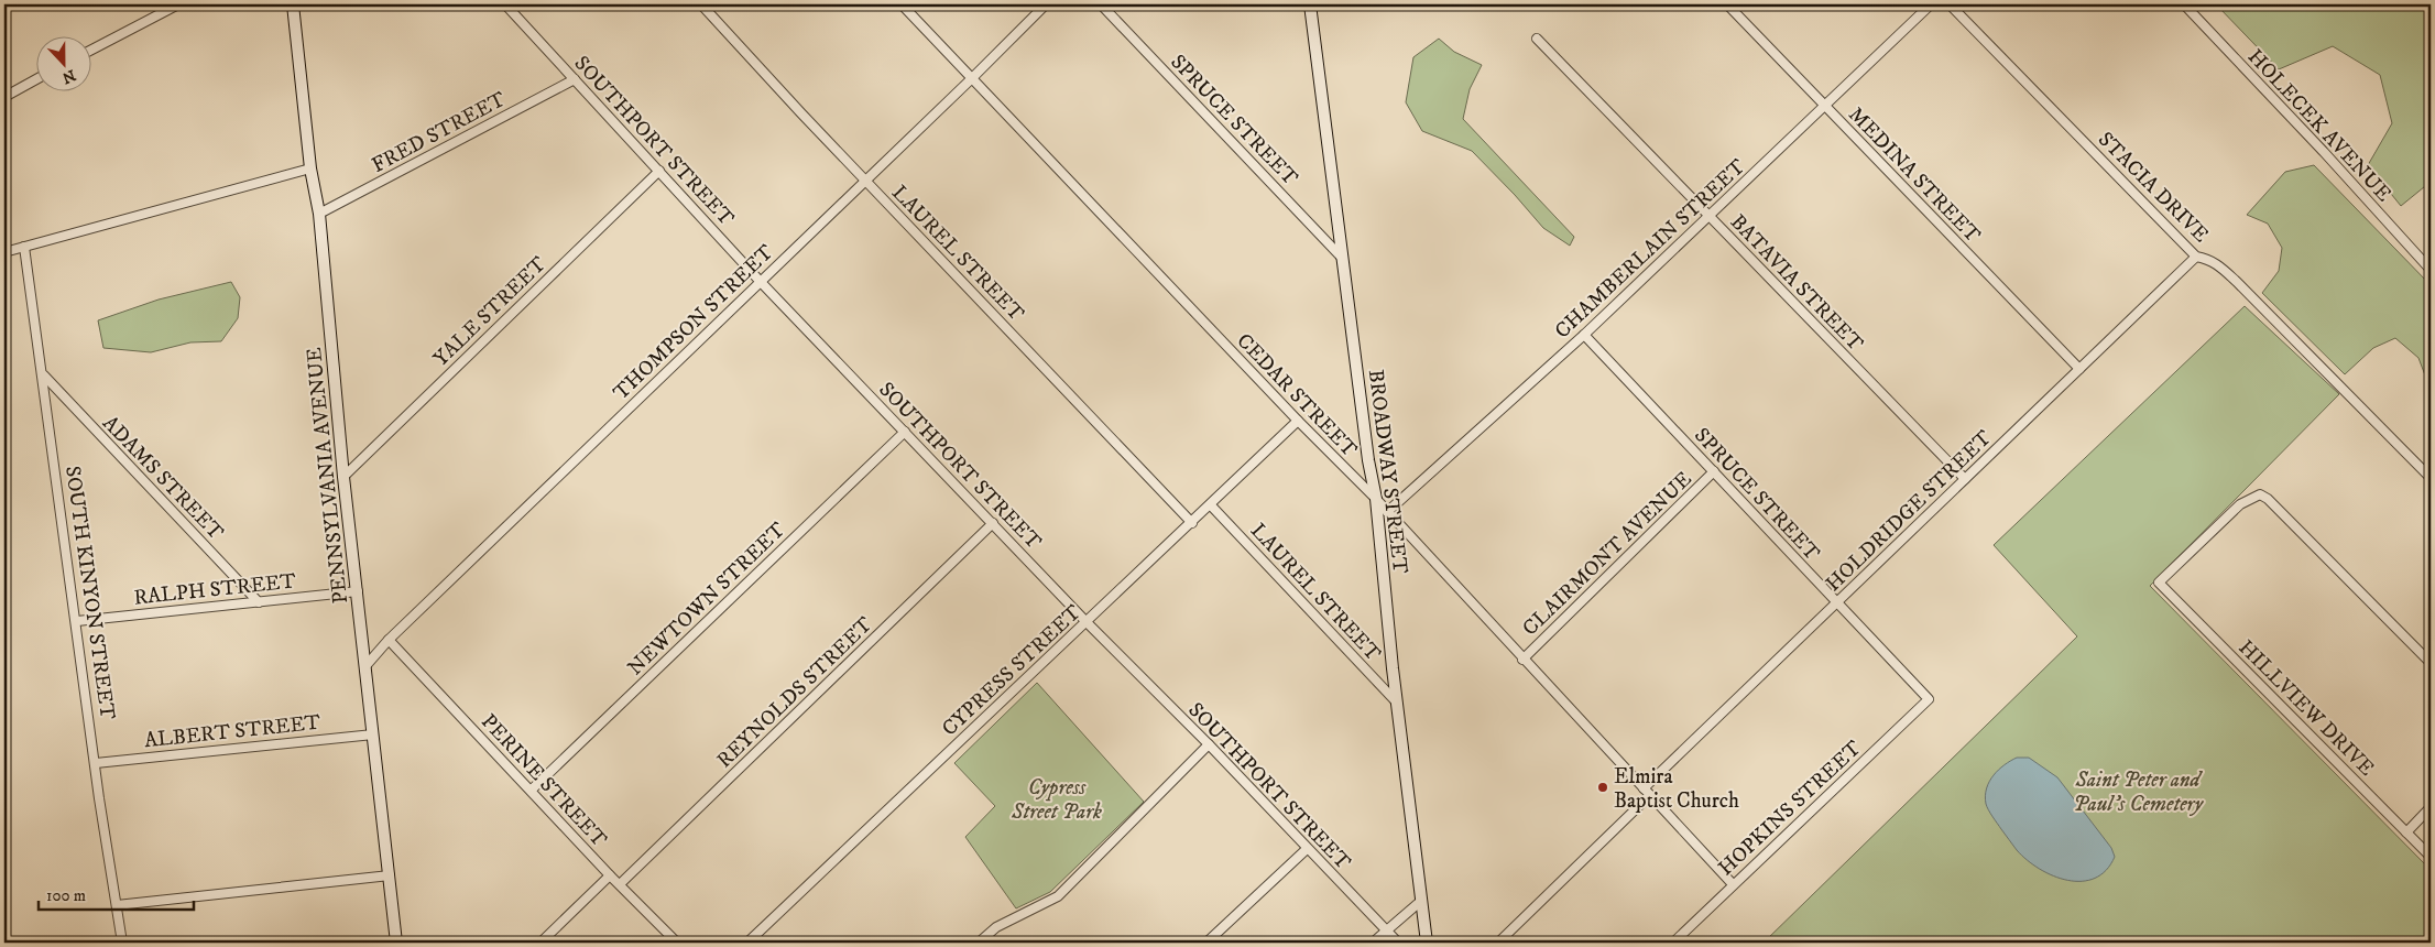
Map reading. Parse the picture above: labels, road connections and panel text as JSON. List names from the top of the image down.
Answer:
{
  "streets": {
    "main road": ["BROADWAY STREET", "PENNSYLVANIA AVENUE"],
    "street": [
      "SPRUCE STREET",
      "HOLECEK AVENUE",
      "FRED STREET",
      "SOUTHPORT STREET",
      "MEDINA STREET",
      "STACIA DRIVE",
      "CHAMBERLAIN STREET",
      "LAUREL STREET",
      "BATAVIA STREET",
      "YALE STREET",
      "THOMPSON STREET",
      "CEDAR STREET",
      "ADAMS STREET",
      "HOLDRIDGE STREET",
      "CLAIRMONT AVENUE",
      "RALPH STREET",
      "SOUTH KINYON STREET",
      "NEWTOWN STREET",
      "CYPRESS STREET",
      "REYNOLDS STREET",
      "HILLVIEW DRIVE",
      "ALBERT STREET",
      "PERINE STREET",
      "HOPKINS STREET"
    ]
  },
  "crossings": [
    ["SPRUCE STREET", "CHAMBERLAIN STREET"],
    ["SPRUCE STREET", "BROADWAY STREET"],
    ["SPRUCE STREET", "HOLDRIDGE STREET"],
    ["SPRUCE STREET", "CLAIRMONT AVENUE"],
    ["SPRUCE STREET", "HOPKINS STREET"],
    ["FRED STREET", "SOUTHPORT STREET"],
    ["FRED STREET", "PENNSYLVANIA AVENUE"],
    ["SOUTHPORT STREET", "YALE STREET"],
    ["SOUTHPORT STREET", "THOMPSON STREET"],
    ["SOUTHPORT STREET", "NEWTOWN STREET"],
    ["SOUTHPORT STREET", "CYPRESS STREET"],
    ["SOUTHPORT STREET", "REYNOLDS STREET"],
    ["MEDINA STREET", "CHAMBERLAIN STREET"],
    ["MEDINA STREET", "HOLDRIDGE STREET"],
    ["STACIA DRIVE", "HOLDRIDGE STREET"],
    ["CHAMBERLAIN STREET", "BATAVIA STREET"],
    ["CHAMBERLAIN STREET", "CEDAR STREET"],
    ["LAUREL STREET", "THOMPSON STREET"],
    ["LAUREL STREET", "BROADWAY STREET"],
    ["LAUREL STREET", "CYPRESS STREET"],
    ["BATAVIA STREET", "HOLDRIDGE STREET"],
    ["YALE STREET", "PENNSYLVANIA AVENUE"],
    ["THOMPSON STREET", "CEDAR STREET"],
    ["THOMPSON STREET", "PENNSYLVANIA AVENUE"],
    ["THOMPSON STREET", "PERINE STREET"],
    ["CEDAR STREET", "BROADWAY STREET"],
    ["CEDAR STREET", "HOLDRIDGE STREET"],
    ["CEDAR STREET", "CLAIRMONT AVENUE"],
    ["CEDAR STREET", "CYPRESS STREET"],
    ["CEDAR STREET", "HOPKINS STREET"],
    ["PENNSYLVANIA AVENUE", "RALPH STREET"],
    ["PENNSYLVANIA AVENUE", "ALBERT STREET"],
    ["ADAMS STREET", "RALPH STREET"],
    ["ADAMS STREET", "SOUTH KINYON STREET"],
    ["RALPH STREET", "SOUTH KINYON STREET"],
    ["SOUTH KINYON STREET", "ALBERT STREET"],
    ["NEWTOWN STREET", "PERINE STREET"],
    ["REYNOLDS STREET", "PERINE STREET"]
  ],
  "parks": ["Saint Peter and Paul's Cemetery", "Cypress Street Park"],
  "places": ["Elmira Baptist Church"],
  "scale_bar": "100 m",
  "north": "bottom"
}
